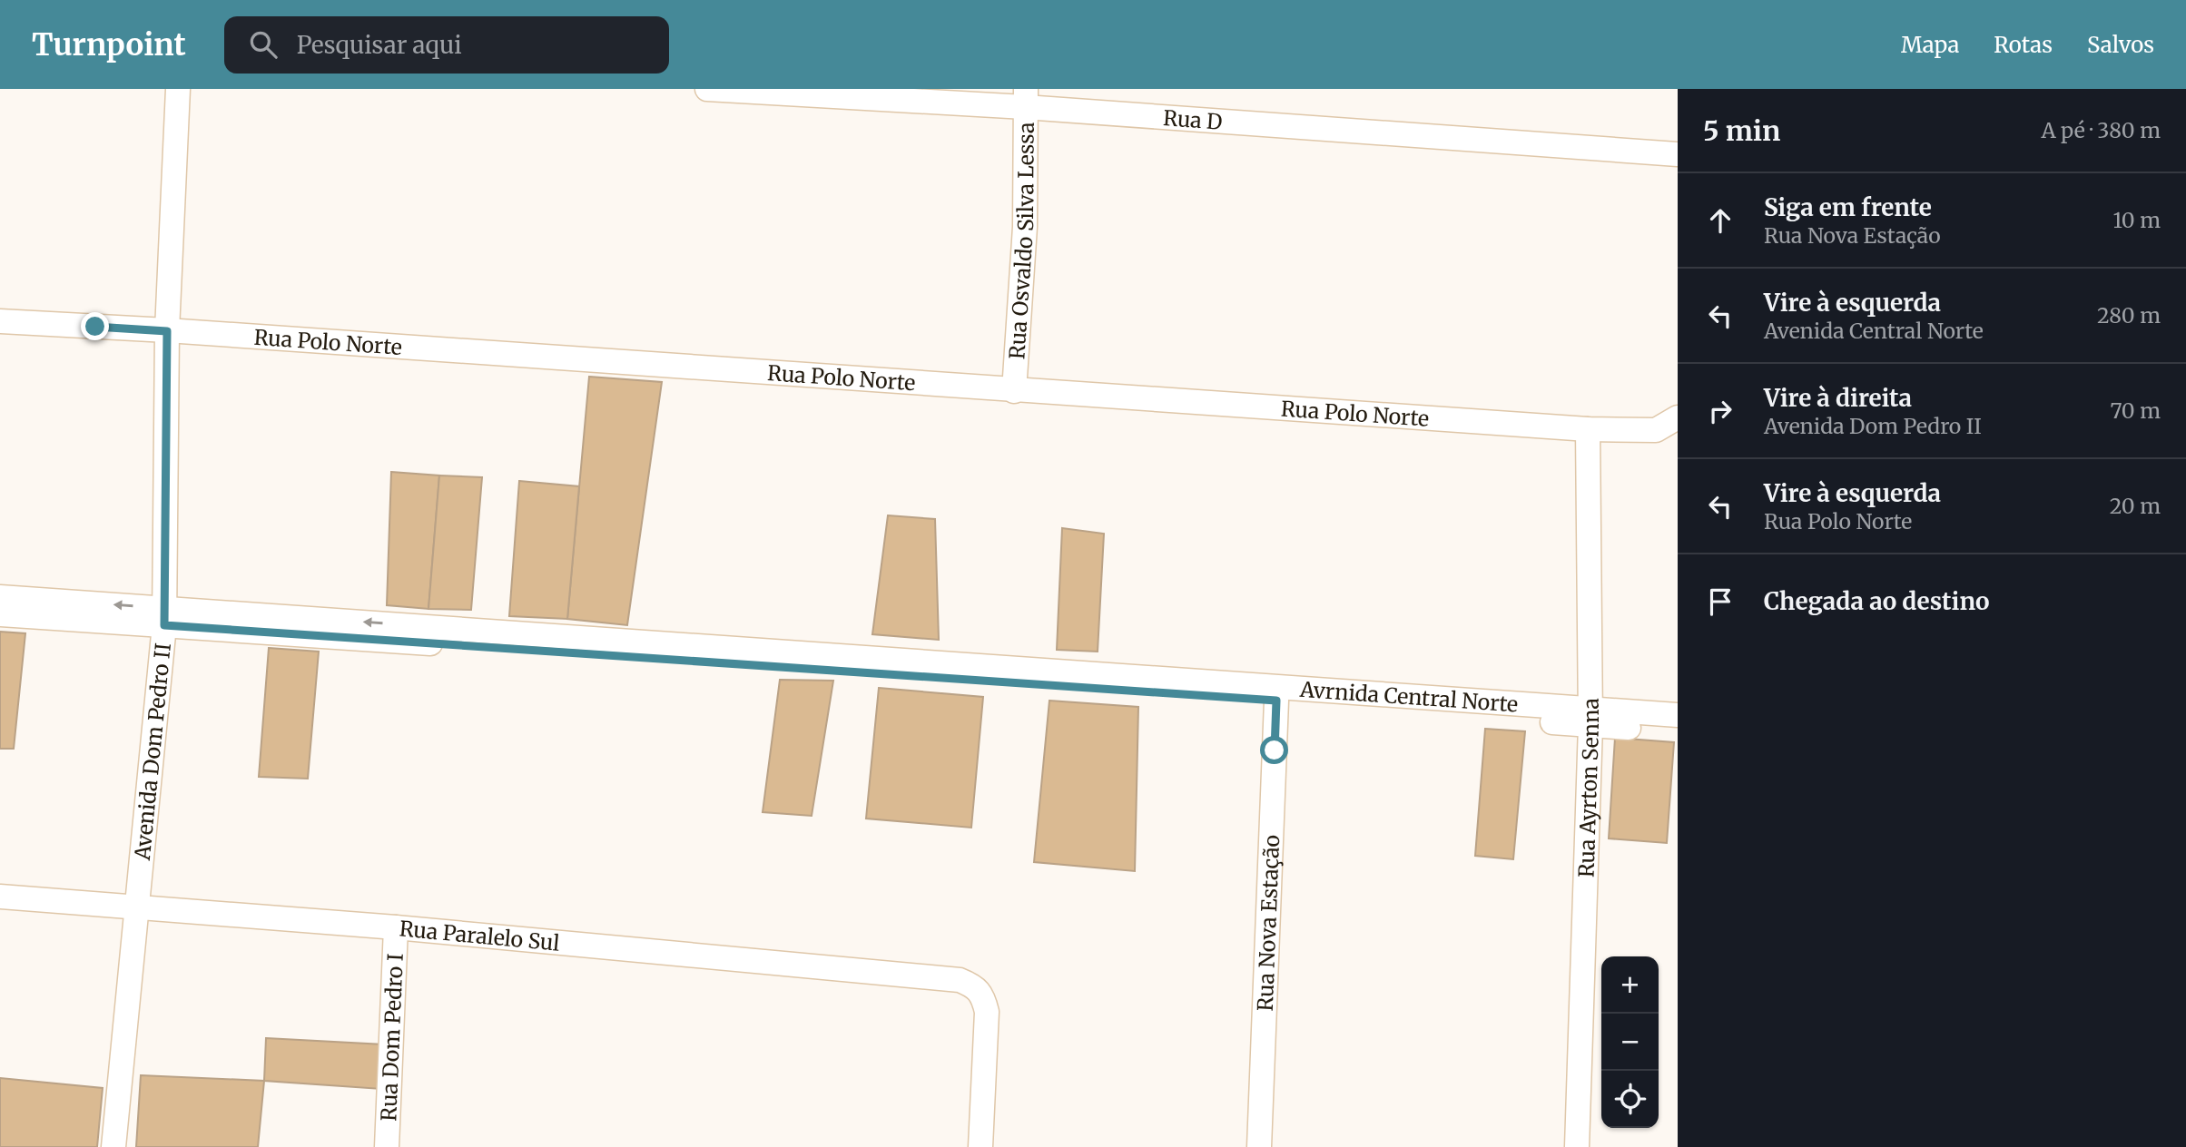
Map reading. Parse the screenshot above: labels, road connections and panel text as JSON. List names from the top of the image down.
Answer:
{
  "streets": {
    "street": [
      "Rua D",
      "Rua Osvaldo Silva Lessa",
      "Rua Polo Norte",
      "Avrnida Central Norte",
      "Avenida Dom Pedro II",
      "Rua Ayrton Senna",
      "Rua Nova Estação",
      "Rua Paralelo Sul",
      "Rua Dom Pedro I"
    ]
  },
  "crossings": [
    ["Rua D", "Rua Osvaldo Silva Lessa"],
    ["Rua Osvaldo Silva Lessa", "Rua Polo Norte"],
    ["Rua Polo Norte", "Avenida Dom Pedro II"],
    ["Rua Polo Norte", "Rua Ayrton Senna"],
    ["Avrnida Central Norte", "Avenida Dom Pedro II"],
    ["Avrnida Central Norte", "Rua Ayrton Senna"],
    ["Avenida Dom Pedro II", "Rua Paralelo Sul"],
    ["Rua Paralelo Sul", "Rua Dom Pedro I"]
  ],
  "page": {
    "header": "Turnpoint",
    "search": "Pesquisar aqui",
    "nav": ["Mapa", "Rotas", "Salvos"],
    "heading": ["5 min", "A pé · 380 m"],
    "list": [
      ["Siga em frente", "Rua Nova Estação", "10 m"],
      ["Vire à esquerda", "Avenida Central Norte", "280 m"],
      ["Vire à direita", "Avenida Dom Pedro II", "70 m"],
      ["Vire à esquerda", "Rua Polo Norte", "20 m"],
      "Chegada ao destino"
    ],
    "map_buttons": ["+", "−"]
  }
}
